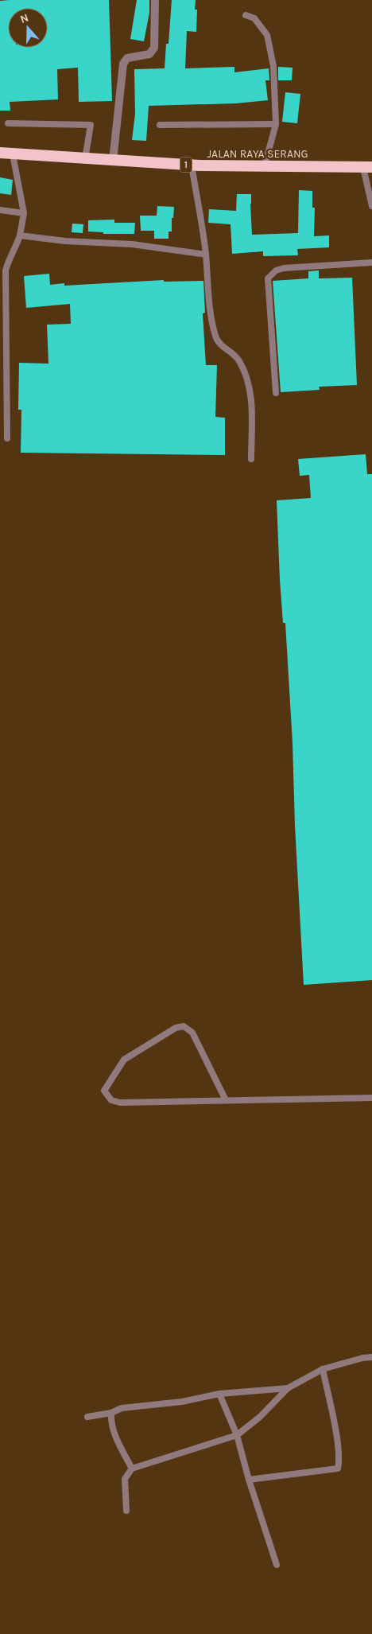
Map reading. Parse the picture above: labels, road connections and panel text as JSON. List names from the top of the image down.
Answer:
{
  "streets": {
    "highway": ["JALAN RAYA SERANG", "1"]
  },
  "north": "top"
}
